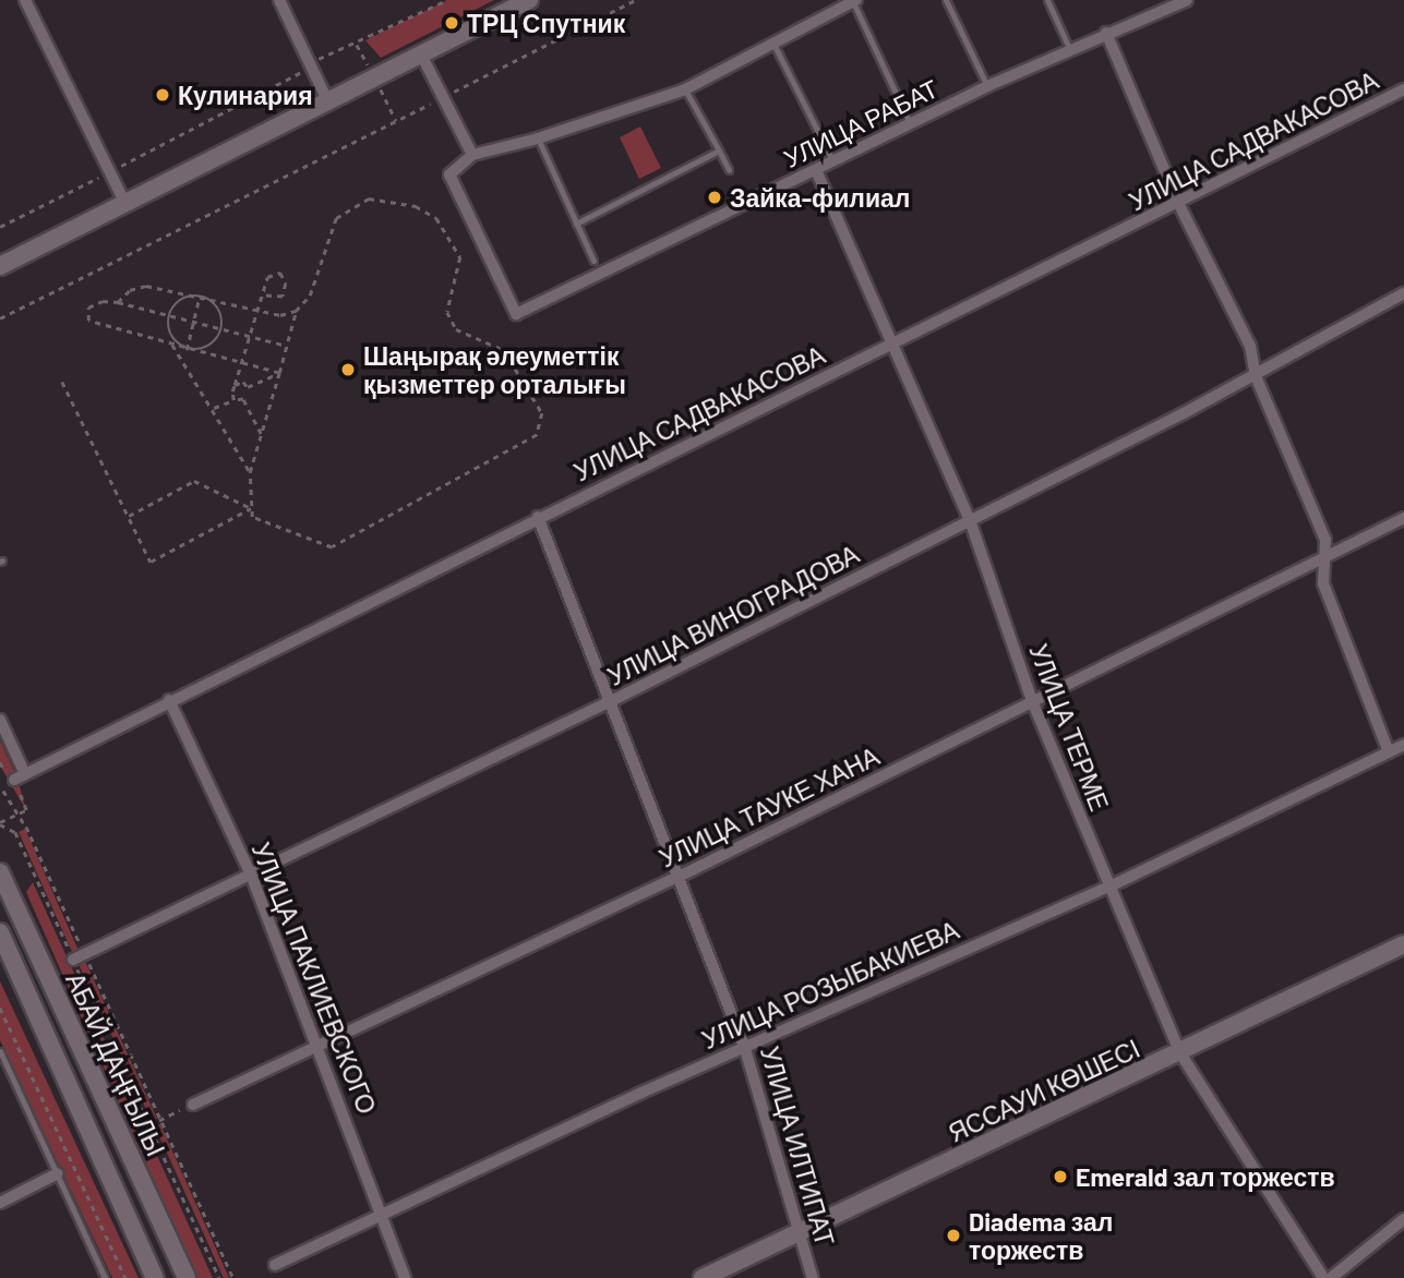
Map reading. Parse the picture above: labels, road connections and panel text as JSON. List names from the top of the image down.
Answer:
{
  "streets": {
    "main road": ["АБАЙ ДАҢҒЫЛЫ", "ЯССАУИ КӨШЕСІ"],
    "street": [
      "УЛИЦА РАБАТ",
      "УЛИЦА САДВАКАСОВА",
      "УЛИЦА ВИНОГРАДОВА",
      "УЛИЦА ТЕРМЕ",
      "УЛИЦА ТАУКЕ ХАНА",
      "УЛИЦА ПАКЛИЕВСКОГО",
      "УЛИЦА РОЗЫБАКИЕВА",
      "УЛИЦА ИЛТИПАТ"
    ]
  },
  "crossings": [
    ["УЛИЦА РАБАТ", "УЛИЦА ТЕРМЕ"],
    ["УЛИЦА САДВАКАСОВА", "УЛИЦА ТЕРМЕ"],
    ["УЛИЦА САДВАКАСОВА", "УЛИЦА ПАКЛИЕВСКОГО"],
    ["УЛИЦА САДВАКАСОВА", "УЛИЦА ИЛТИПАТ"],
    ["УЛИЦА ВИНОГРАДОВА", "УЛИЦА ТЕРМЕ"],
    ["УЛИЦА ВИНОГРАДОВА", "УЛИЦА ПАКЛИЕВСКОГО"],
    ["УЛИЦА ВИНОГРАДОВА", "УЛИЦА ИЛТИПАТ"],
    ["УЛИЦА ТЕРМЕ", "УЛИЦА ТАУКЕ ХАНА"],
    ["УЛИЦА ТЕРМЕ", "УЛИЦА РОЗЫБАКИЕВА"],
    ["УЛИЦА ТЕРМЕ", "ЯССАУИ КӨШЕСІ"],
    ["УЛИЦА ТАУКЕ ХАНА", "УЛИЦА ПАКЛИЕВСКОГО"],
    ["УЛИЦА ТАУКЕ ХАНА", "УЛИЦА ИЛТИПАТ"],
    ["УЛИЦА ПАКЛИЕВСКОГО", "УЛИЦА РОЗЫБАКИЕВА"],
    ["УЛИЦА РОЗЫБАКИЕВА", "УЛИЦА ИЛТИПАТ"],
    ["ЯССАУИ КӨШЕСІ", "УЛИЦА ИЛТИПАТ"]
  ],
  "places": [
    "ТРЦ Спутник",
    "Кулинария",
    "Зайка-филиал",
    "Шаңырақ әлеуметтік қызметтер орталығы",
    "Emerald зал торжеств",
    "Diadema зал торжеств"
  ]
}
